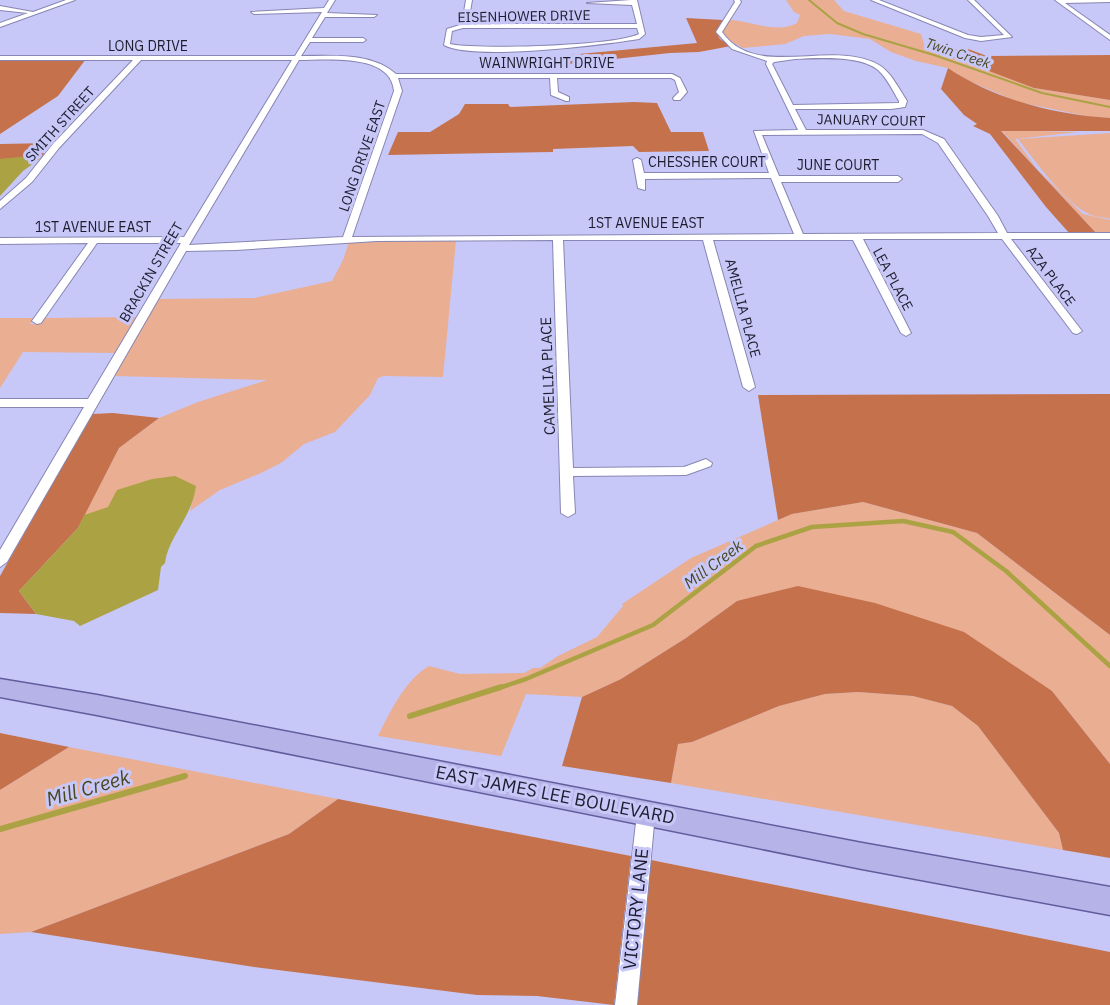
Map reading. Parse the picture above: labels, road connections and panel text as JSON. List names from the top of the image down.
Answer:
{
  "streets": {
    "main road": ["EAST JAMES LEE BOULEVARD"],
    "street": [
      "EISENHOWER DRIVE",
      "LONG DRIVE",
      "WAINWRIGHT DRIVE",
      "JANUARY COURT",
      "SMITH STREET",
      "LONG DRIVE EAST",
      "CHESSHER COURT",
      "JUNE COURT",
      "1ST AVENUE EAST",
      "BRACKIN STREET",
      "AZA PLACE",
      "LEA PLACE",
      "AMELLIA PLACE",
      "CAMELLIA PLACE",
      "VICTORY LANE"
    ]
  },
  "crossings": [
    ["LONG DRIVE", "SMITH STREET"],
    ["LONG DRIVE", "BRACKIN STREET"],
    ["WAINWRIGHT DRIVE", "LONG DRIVE EAST"],
    ["JANUARY COURT", "CHESSHER COURT"],
    ["JANUARY COURT", "JUNE COURT"],
    ["JANUARY COURT", "1ST AVENUE EAST"],
    ["JANUARY COURT", "AZA PLACE"],
    ["LONG DRIVE EAST", "1ST AVENUE EAST"],
    ["CHESSHER COURT", "JUNE COURT"],
    ["1ST AVENUE EAST", "BRACKIN STREET"],
    ["1ST AVENUE EAST", "AZA PLACE"],
    ["1ST AVENUE EAST", "LEA PLACE"],
    ["1ST AVENUE EAST", "AMELLIA PLACE"],
    ["1ST AVENUE EAST", "CAMELLIA PLACE"],
    ["EAST JAMES LEE BOULEVARD", "VICTORY LANE"]
  ],
  "water": ["Twin Creek", "Mill Creek"]
}
